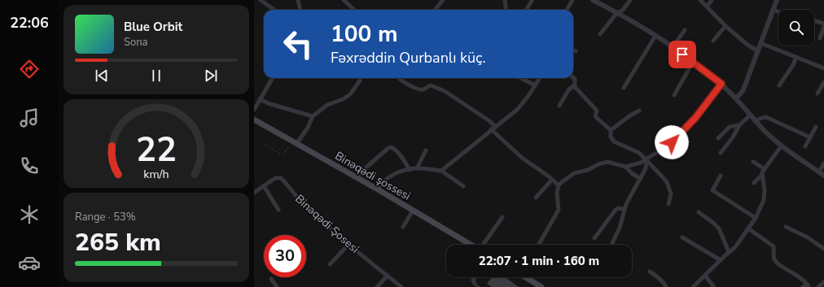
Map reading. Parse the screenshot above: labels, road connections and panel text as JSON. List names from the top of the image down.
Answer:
{
  "streets": {
    "main road": ["Binəqədi şossesi"],
    "street": ["Binəqədi Şosesi"]
  },
  "page": {
    "tabs": "22:06",
    "turn": ["100 m", "Fəxrəddin Qurbanlı küç."],
    "song": ["Blue Orbit", "Sona"],
    "tile": ["Range · 53%", "265 km"],
    "limit": "30",
    "trip": "22:07 · 1 min · 160 m",
    "gauge": ["22", "km/h"]
  }
}
